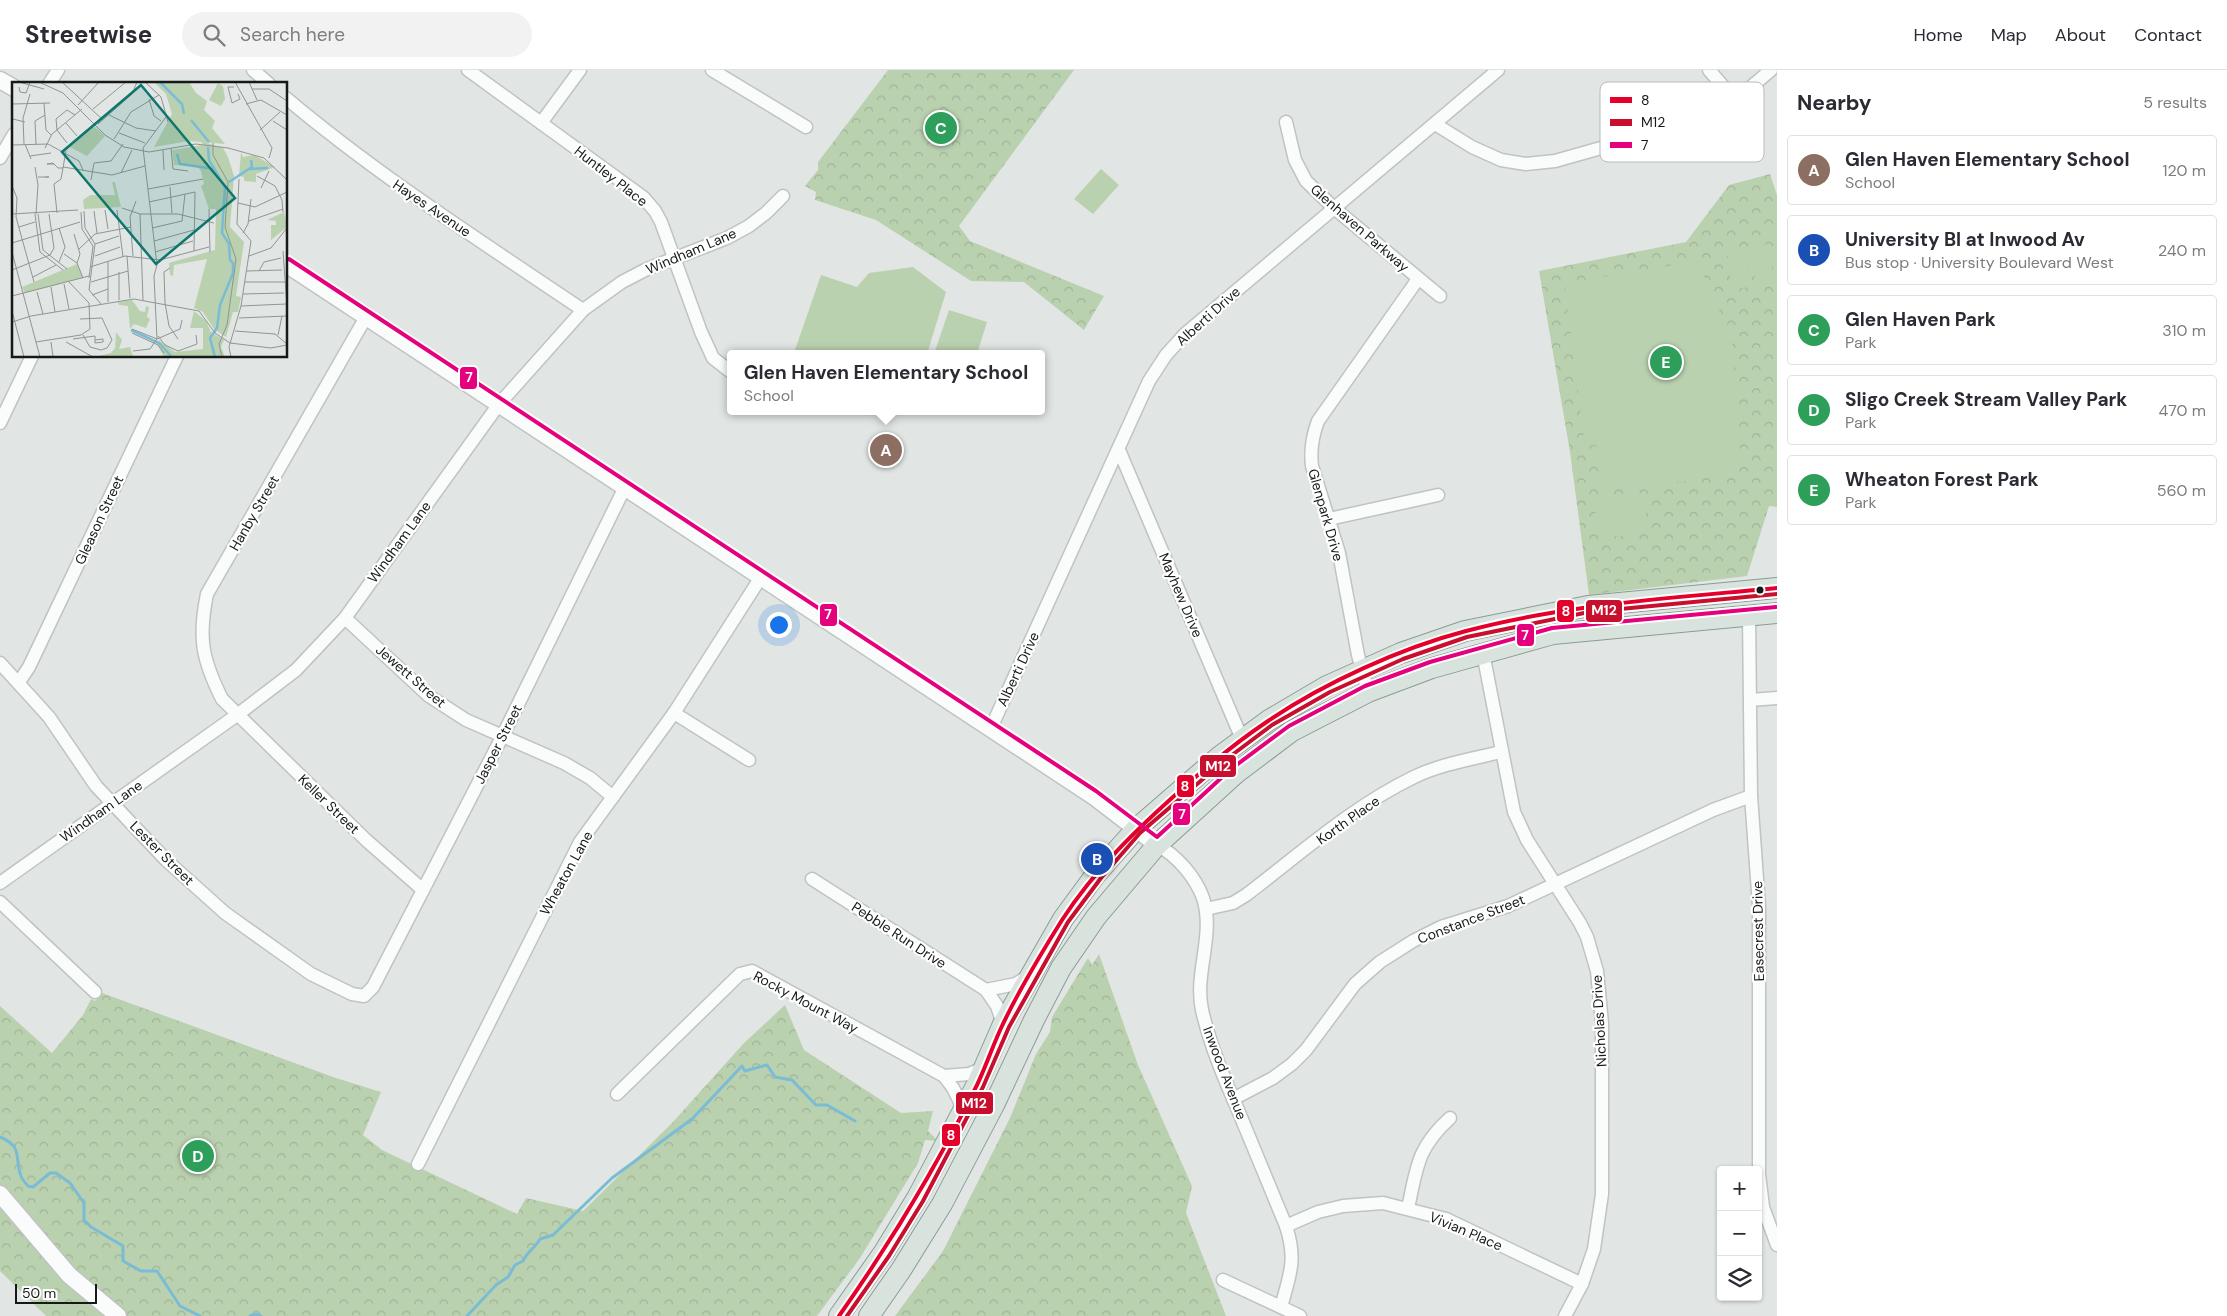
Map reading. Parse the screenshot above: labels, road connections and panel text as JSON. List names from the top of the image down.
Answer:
{
  "streets": {
    "street": [
      "Huntley Place",
      "Hayes Avenue",
      "Glenhaven Parkway",
      "Windham Lane",
      "Alberti Drive",
      "Hanby Street",
      "Glenpark Drive",
      "Gleason Street",
      "Mayhew Drive",
      "Jewett Street",
      "Jasper Street",
      "Keller Street",
      "Korth Place",
      "Lester Street",
      "Wheaton Lane",
      "Constance Street",
      "Easecrest Drive",
      "Pebble Run Drive",
      "Rocky Mount Way",
      "Nicholas Drive",
      "Inwood Avenue",
      "Vivian Place"
    ]
  },
  "crossings": [
    ["Huntley Place", "Windham Lane"],
    ["Hayes Avenue", "Windham Lane"],
    ["Glenhaven Parkway", "Alberti Drive"],
    ["Glenhaven Parkway", "Glenpark Drive"],
    ["Windham Lane", "Hanby Street"],
    ["Windham Lane", "Jewett Street"],
    ["Windham Lane", "Keller Street"],
    ["Windham Lane", "Lester Street"],
    ["Windham Lane", "Inwood Avenue"],
    ["Alberti Drive", "Mayhew Drive"],
    ["Alberti Drive", "Inwood Avenue"],
    ["Hanby Street", "Keller Street"],
    ["Hanby Street", "Inwood Avenue"],
    ["Gleason Street", "Lester Street"],
    ["Jewett Street", "Jasper Street"],
    ["Jewett Street", "Wheaton Lane"],
    ["Jasper Street", "Keller Street"],
    ["Jasper Street", "Lester Street"],
    ["Jasper Street", "Inwood Avenue"],
    ["Korth Place", "Nicholas Drive"],
    ["Korth Place", "Inwood Avenue"],
    ["Wheaton Lane", "Inwood Avenue"],
    ["Constance Street", "Easecrest Drive"],
    ["Constance Street", "Nicholas Drive"],
    ["Constance Street", "Inwood Avenue"],
    ["Nicholas Drive", "Vivian Place"],
    ["Inwood Avenue", "Vivian Place"]
  ],
  "lines": ["transit line 7", "transit line 8", "transit line M12"],
  "legend": ["8", "M12", "7"],
  "scale_bar": "50 m",
  "page": {
    "header": "Streetwise",
    "search": "Search here",
    "nav": [
      "Home",
      "Map",
      "About",
      "Contact"
    ],
    "heading": ["Nearby", "5 results"],
    "pins": [
      "C",
      "E",
      "A",
      "B",
      "D"
    ],
    "list": [
      {
        "mark": "A",
        "name": "Glen Haven Elementary School",
        "note": "School",
        "value": "120 m"
      },
      {
        "mark": "B",
        "name": "University Bl at Inwood Av",
        "note": "Bus stop · University Boulevard West",
        "value": "240 m"
      },
      {
        "mark": "C",
        "name": "Glen Haven Park",
        "note": "Park",
        "value": "310 m"
      },
      {
        "mark": "D",
        "name": "Sligo Creek Stream Valley Park",
        "note": "Park",
        "value": "470 m"
      },
      {
        "mark": "E",
        "name": "Wheaton Forest Park",
        "note": "Park",
        "value": "560 m"
      }
    ],
    "popup": ["Glen Haven Elementary School", "School"],
    "map_buttons": ["+", "−"],
    "scale": "50 m"
  }
}
